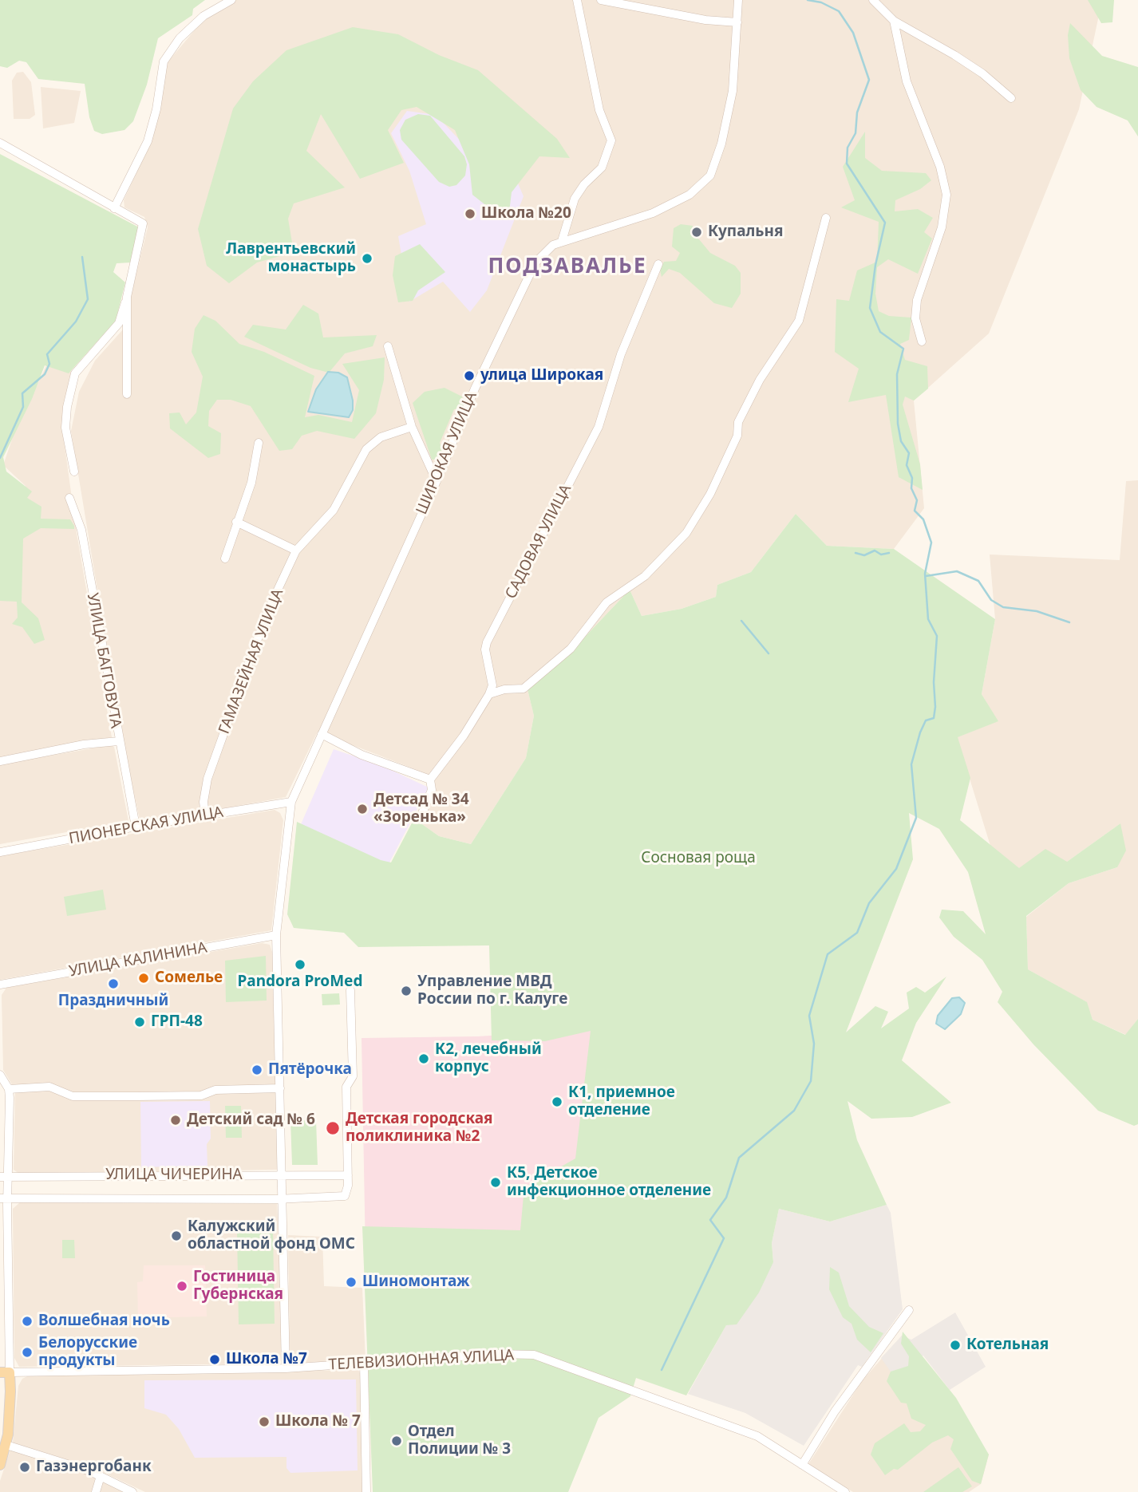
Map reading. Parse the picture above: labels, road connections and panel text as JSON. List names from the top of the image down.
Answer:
{
  "streets": {
    "street": [
      "ШИРОКАЯ УЛИЦА",
      "САДОВАЯ УЛИЦА",
      "УЛИЦА БАГГОВУТА",
      "ГАМАЗЕЙНАЯ УЛИЦА",
      "ПИОНЕРСКАЯ УЛИЦА",
      "УЛИЦА КАЛИНИНА",
      "УЛИЦА ЧИЧЕРИНА",
      "ТЕЛЕВИЗИОННАЯ УЛИЦА"
    ]
  },
  "crossings": [
    ["ШИРОКАЯ УЛИЦА", "ПИОНЕРСКАЯ УЛИЦА"],
    ["ШИРОКАЯ УЛИЦА", "УЛИЦА КАЛИНИНА"],
    ["ШИРОКАЯ УЛИЦА", "УЛИЦА ЧИЧЕРИНА"],
    ["ШИРОКАЯ УЛИЦА", "ТЕЛЕВИЗИОННАЯ УЛИЦА"],
    ["ГАМАЗЕЙНАЯ УЛИЦА", "ПИОНЕРСКАЯ УЛИЦА"]
  ],
  "districts": ["ПОДЗАВАЛЬЕ"],
  "parks": ["Сосновая роща"],
  "places": [
    "Школа №20",
    "Купальня",
    "Лаврентьевский монастырь",
    "улица Широкая",
    "Детсад № 34 «Зоренька»",
    "Pandora ProMed",
    "Сомелье",
    "Праздничный",
    "Управление МВД России по г. Калуге",
    "ГРП-48",
    "К2, лечебный корпус",
    "Пятёрочка",
    "К1, приемное отделение",
    "Детский сад № 6",
    "Детская городская поликлиника №2",
    "К5, Детское инфекционное отделение",
    "Калужский областной фонд ОМС",
    "Шиномонтаж",
    "Гостиница Губернская",
    "Волшебная ночь",
    "Котельная",
    "Белорусские продукты",
    "Школа №7",
    "Школа № 7",
    "Отдел Полиции № 3",
    "Газэнергобанк"
  ]
}
